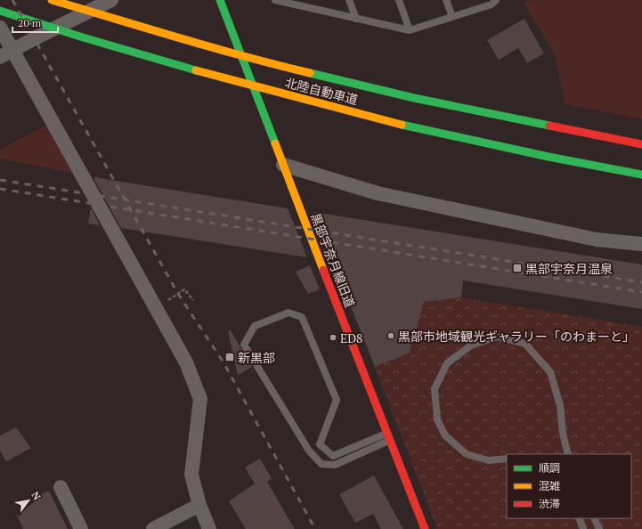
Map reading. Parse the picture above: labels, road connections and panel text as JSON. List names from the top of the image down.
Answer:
{
  "streets": {
    "main road": ["北陸自動車道", "黒部宇奈月線旧道"]
  },
  "places": {
    "transit": ["黒部宇奈月温泉", "新黒部"],
    "other": ["黒部市地域観光ギャラリー「のわまーと」", "ED8"]
  },
  "legend": ["順調", "混雑", "渋滞"],
  "scale_bar": "20 m",
  "north": "top right"
}
